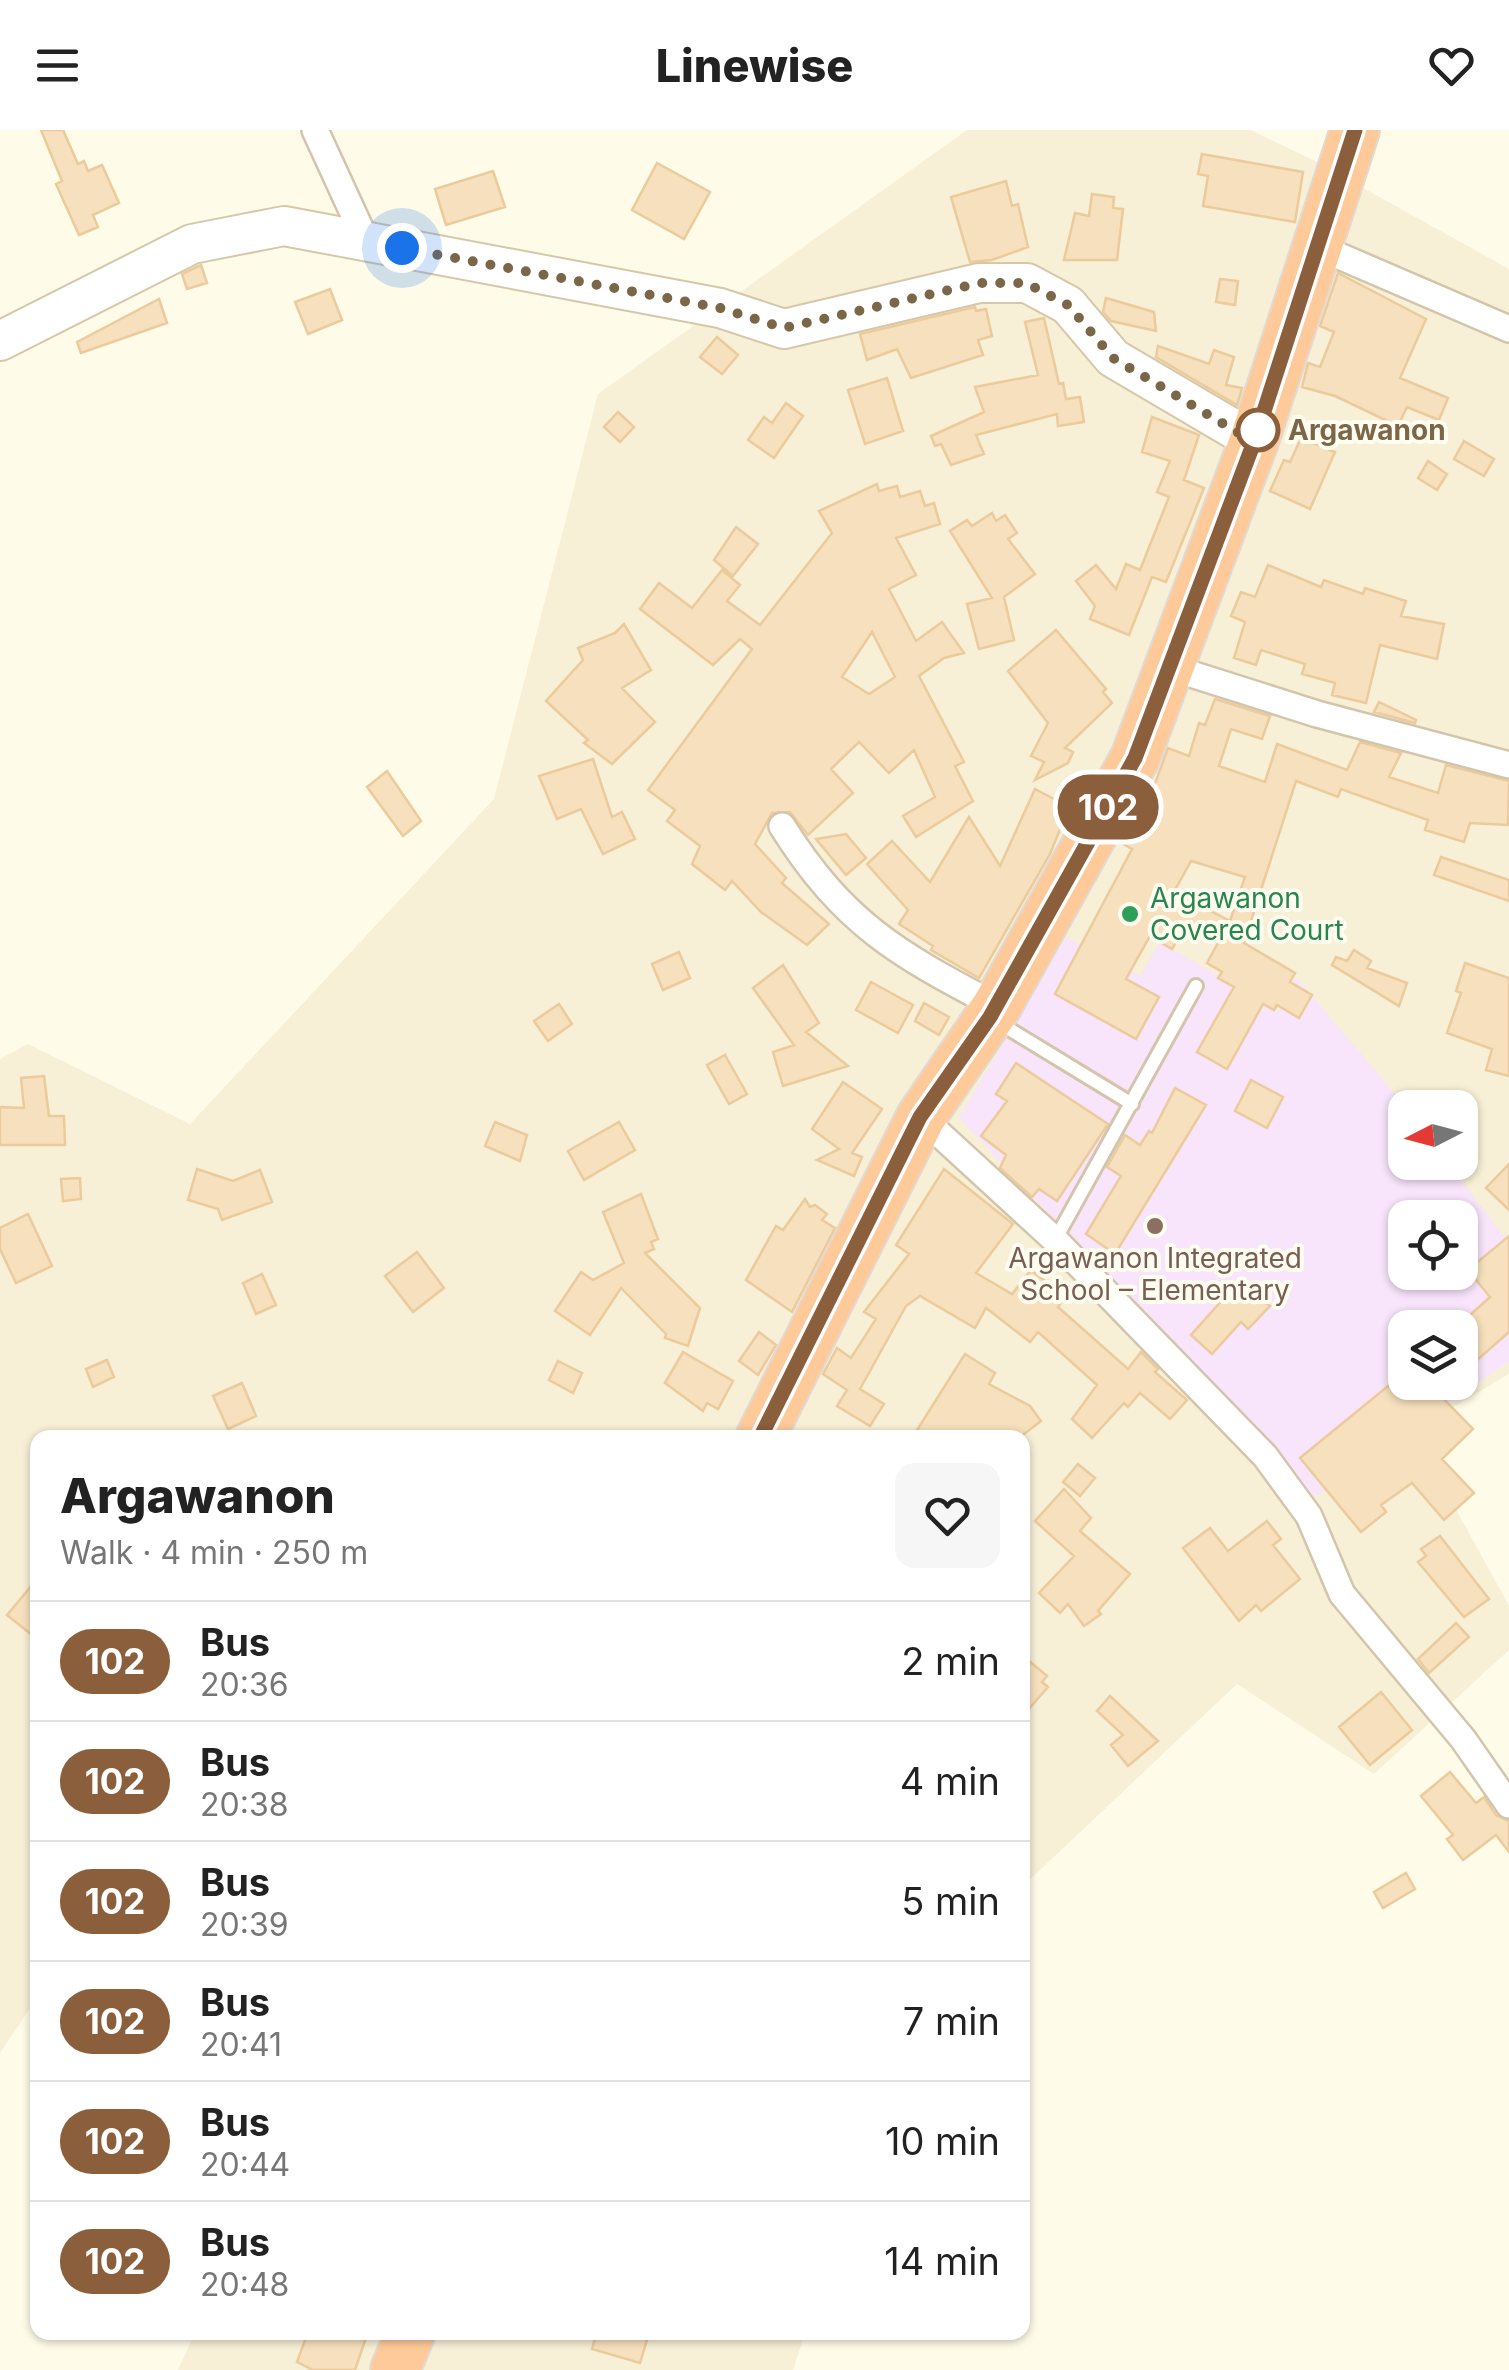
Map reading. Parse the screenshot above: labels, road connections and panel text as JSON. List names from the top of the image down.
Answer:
{
  "places": ["Argawanon", "Argawanon Covered Court", "Argawanon Integrated School – Elementary"],
  "lines": ["bus line 102"],
  "north": "left",
  "page": {
    "header": "Linewise",
    "on_map": "102",
    "heading": ["Argawanon", "Walk · 4 min · 250 m"],
    "list": [
      {
        "mark": "102",
        "name": "Bus",
        "note": "20:36",
        "value": "2 min"
      },
      {
        "mark": "102",
        "name": "Bus",
        "note": "20:38",
        "value": "4 min"
      },
      {
        "mark": "102",
        "name": "Bus",
        "note": "20:39",
        "value": "5 min"
      },
      {
        "mark": "102",
        "name": "Bus",
        "note": "20:41",
        "value": "7 min"
      },
      {
        "mark": "102",
        "name": "Bus",
        "note": "20:44",
        "value": "10 min"
      },
      {
        "mark": "102",
        "name": "Bus",
        "note": "20:48",
        "value": "14 min"
      }
    ]
  }
}
